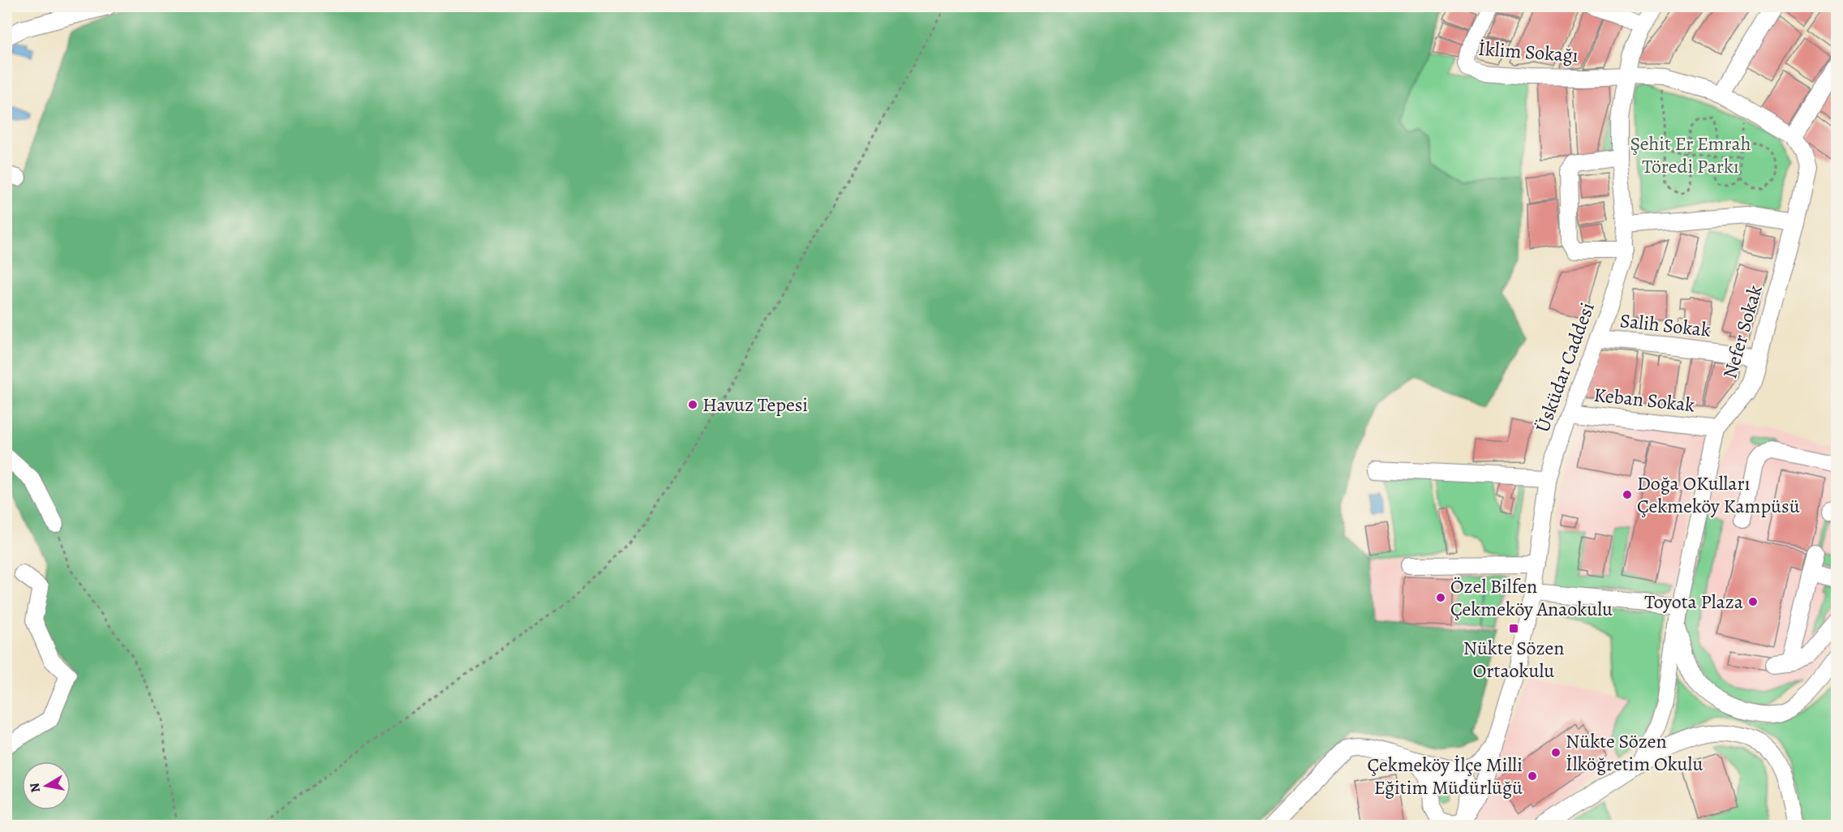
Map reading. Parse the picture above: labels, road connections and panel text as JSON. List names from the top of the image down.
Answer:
{
  "streets": {
    "street": [
      "İklim Sokağı",
      "Salih Sokak",
      "Nefer Sokak",
      "Üsküdar Caddesi",
      "Keban Sokak"
    ]
  },
  "crossings": [
    ["İklim Sokağı", "Üsküdar Caddesi"],
    ["Salih Sokak", "Nefer Sokak"],
    ["Salih Sokak", "Üsküdar Caddesi"],
    ["Nefer Sokak", "Keban Sokak"],
    ["Üsküdar Caddesi", "Keban Sokak"]
  ],
  "parks": ["Şehit Er Emrah Töredi Parkı"],
  "places": {
    "other": [
      "Havuz Tepesi",
      "Doğa OKulları Çekmeköy Kampüsü",
      "Özel Bilfen Çekmeköy Anaokulu",
      "Toyota Plaza",
      "Nükte Sözen İlköğretim Okulu",
      "Çekmeköy İlçe Milli Eğitim Müdürlüğü"
    ],
    "transit": ["Nükte Sözen Ortaokulu"]
  },
  "north": "left"
}
